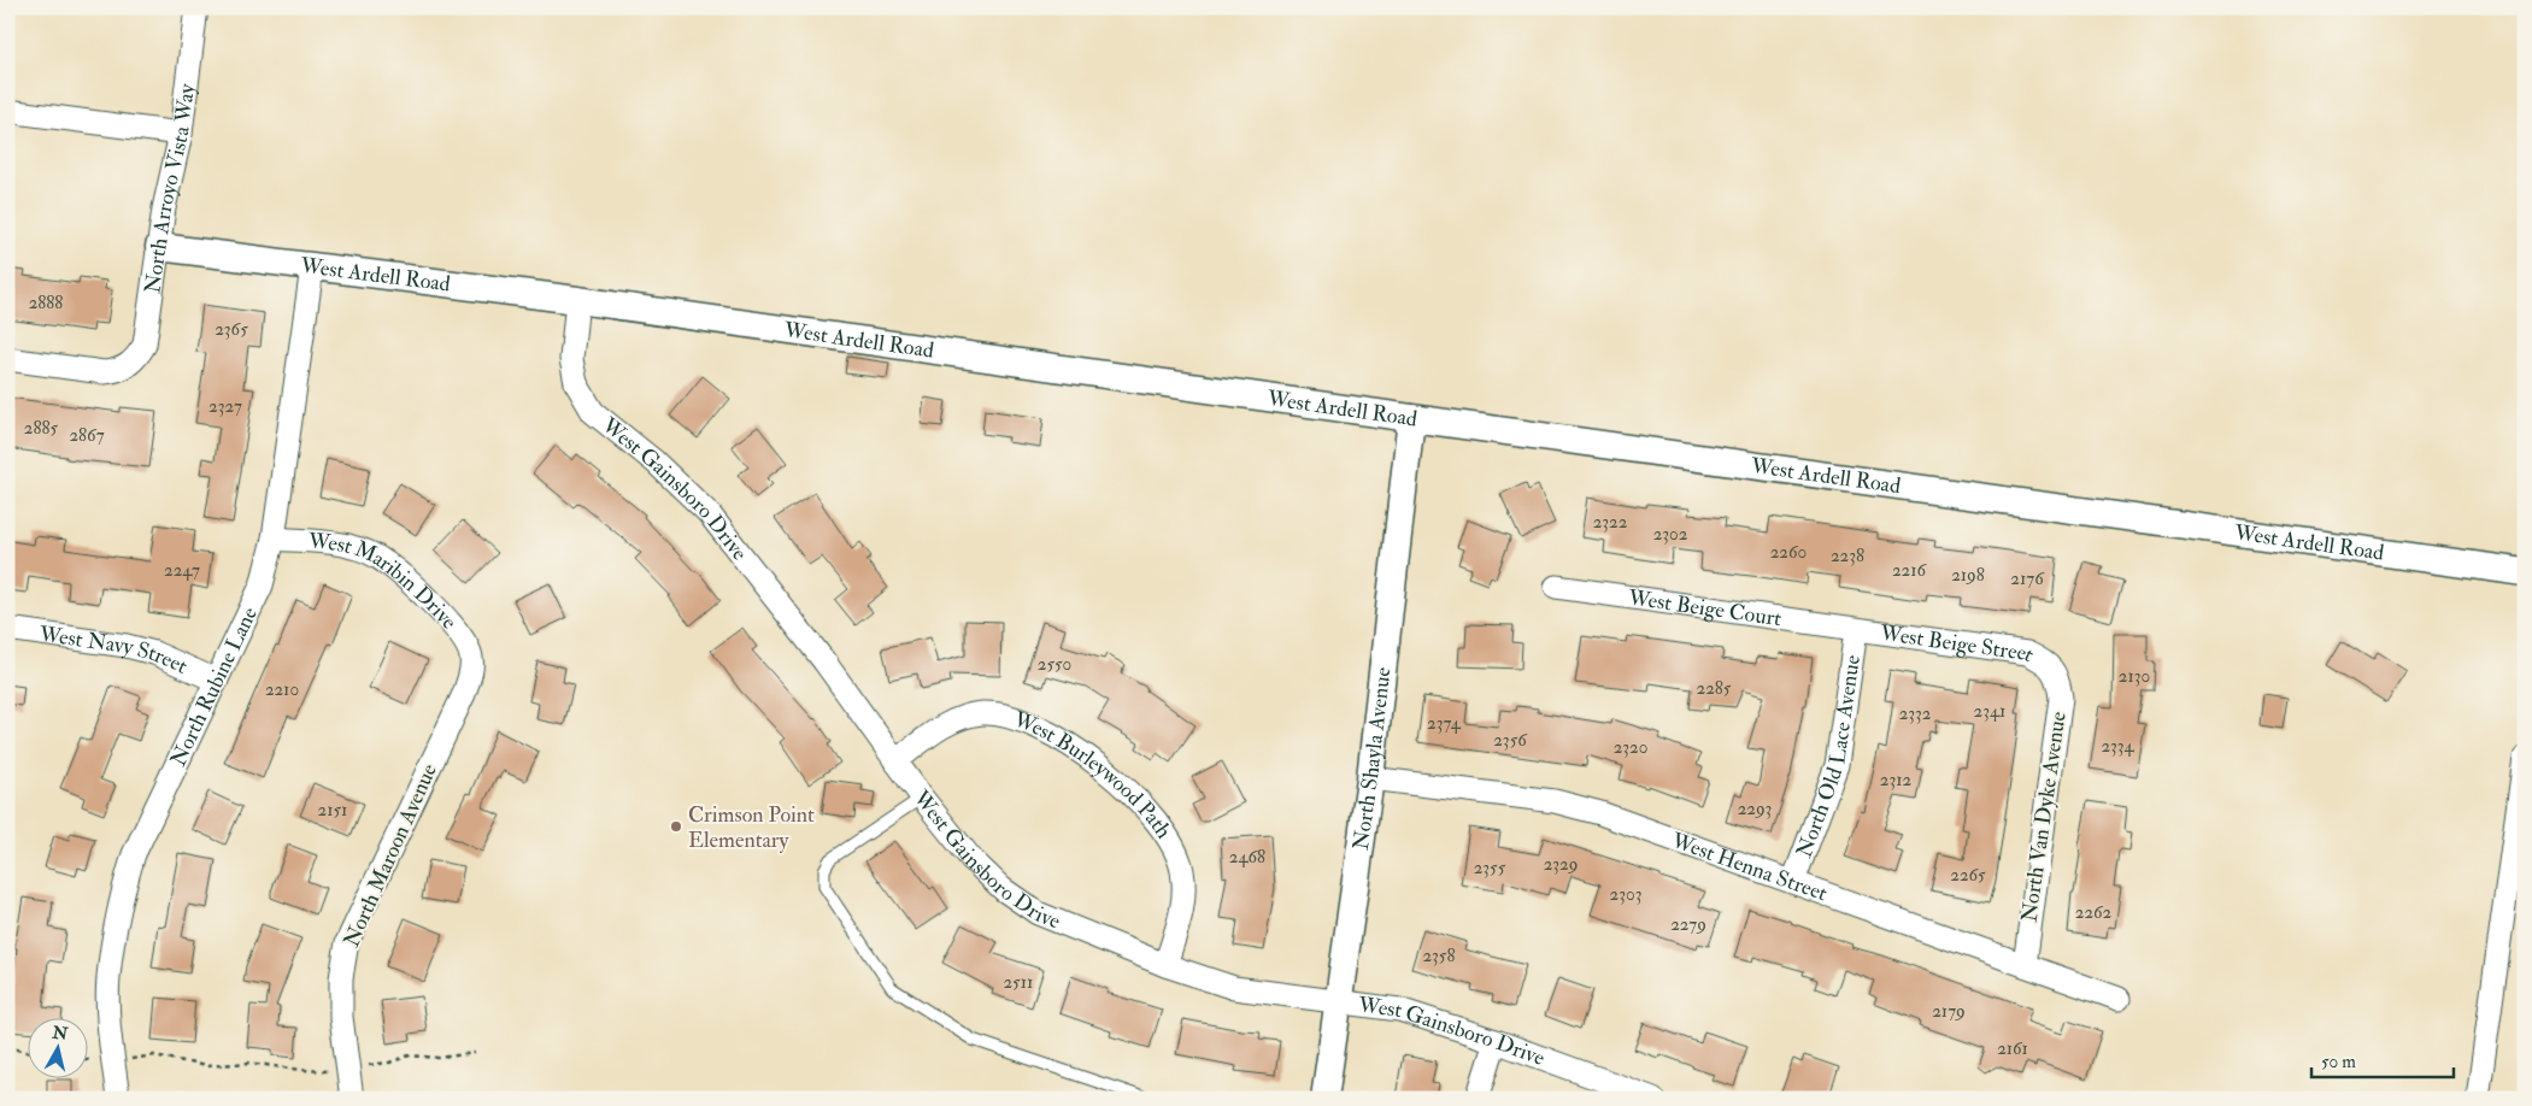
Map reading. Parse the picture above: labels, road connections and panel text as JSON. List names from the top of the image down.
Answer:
{
  "streets": {
    "street": [
      "North Arroyo Vista Way",
      "West Ardell Road",
      "West Gainsboro Drive",
      "West Maribin Drive",
      "West Beige Court",
      "West Beige Street",
      "West Navy Street",
      "North Rubine Lane",
      "North Old Lace Avenue",
      "North Shayla Avenue",
      "West Burleywood Path",
      "North Van Dyke Avenue",
      "North Maroon Avenue",
      "West Henna Street"
    ]
  },
  "crossings": [
    ["North Arroyo Vista Way", "West Ardell Road"],
    ["West Ardell Road", "West Gainsboro Drive"],
    ["West Ardell Road", "North Rubine Lane"],
    ["West Ardell Road", "North Shayla Avenue"],
    ["West Gainsboro Drive", "North Shayla Avenue"],
    ["West Gainsboro Drive", "West Burleywood Path"],
    ["West Maribin Drive", "North Rubine Lane"],
    ["West Maribin Drive", "North Maroon Avenue"],
    ["West Beige Court", "West Beige Street"],
    ["West Beige Court", "North Old Lace Avenue"],
    ["West Beige Street", "North Old Lace Avenue"],
    ["West Beige Street", "North Van Dyke Avenue"],
    ["West Navy Street", "North Rubine Lane"],
    ["North Old Lace Avenue", "West Henna Street"],
    ["North Shayla Avenue", "West Henna Street"],
    ["North Van Dyke Avenue", "West Henna Street"]
  ],
  "places": ["Crimson Point Elementary"],
  "house_numbers": [
    "2888",
    "2365",
    "2327",
    "2885",
    "2867",
    "2322",
    "2302",
    "2260",
    "2238",
    "2247",
    "2216",
    "2198",
    "2176",
    "2550",
    "2130",
    "2285",
    "2210",
    "2341",
    "2332",
    "2374",
    "2356",
    "2334",
    "2320",
    "2312",
    "2293",
    "2151",
    "2468",
    "2329",
    "2355",
    "2265",
    "2303",
    "2262",
    "2279",
    "2358",
    "2511",
    "2179",
    "2161"
  ],
  "scale_bar": "50 m",
  "north": "top"
}
